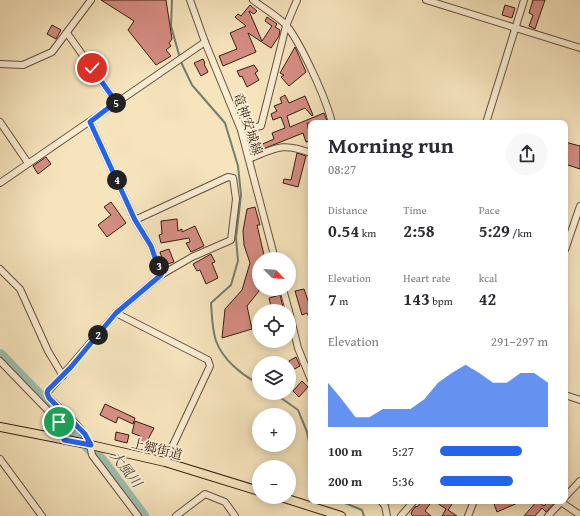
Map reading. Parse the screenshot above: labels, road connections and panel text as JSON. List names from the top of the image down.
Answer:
{
  "streets": {
    "main road": ["上郷街道"],
    "street": ["竜神安城線"]
  },
  "water": ["大風川"],
  "north": "bottom right",
  "page": {
    "pins": [
      "5",
      "4",
      "3",
      "2"
    ],
    "heading": ["Morning run", "08:27"],
    "stats": [
      ["Distance", "0.54 km"],
      ["Time", "2:58"],
      ["Pace", "5:29 /km"],
      ["Elevation", "7 m"],
      ["Heart rate", "143 bpm"],
      ["kcal", "42"]
    ],
    "map_buttons": ["+", "−"],
    "chart": ["Elevation", "291–297 m"],
    "list": [
      {
        "name": "100 m",
        "note": "5:27"
      },
      {
        "name": "200 m",
        "note": "5:36"
      }
    ]
  }
}
